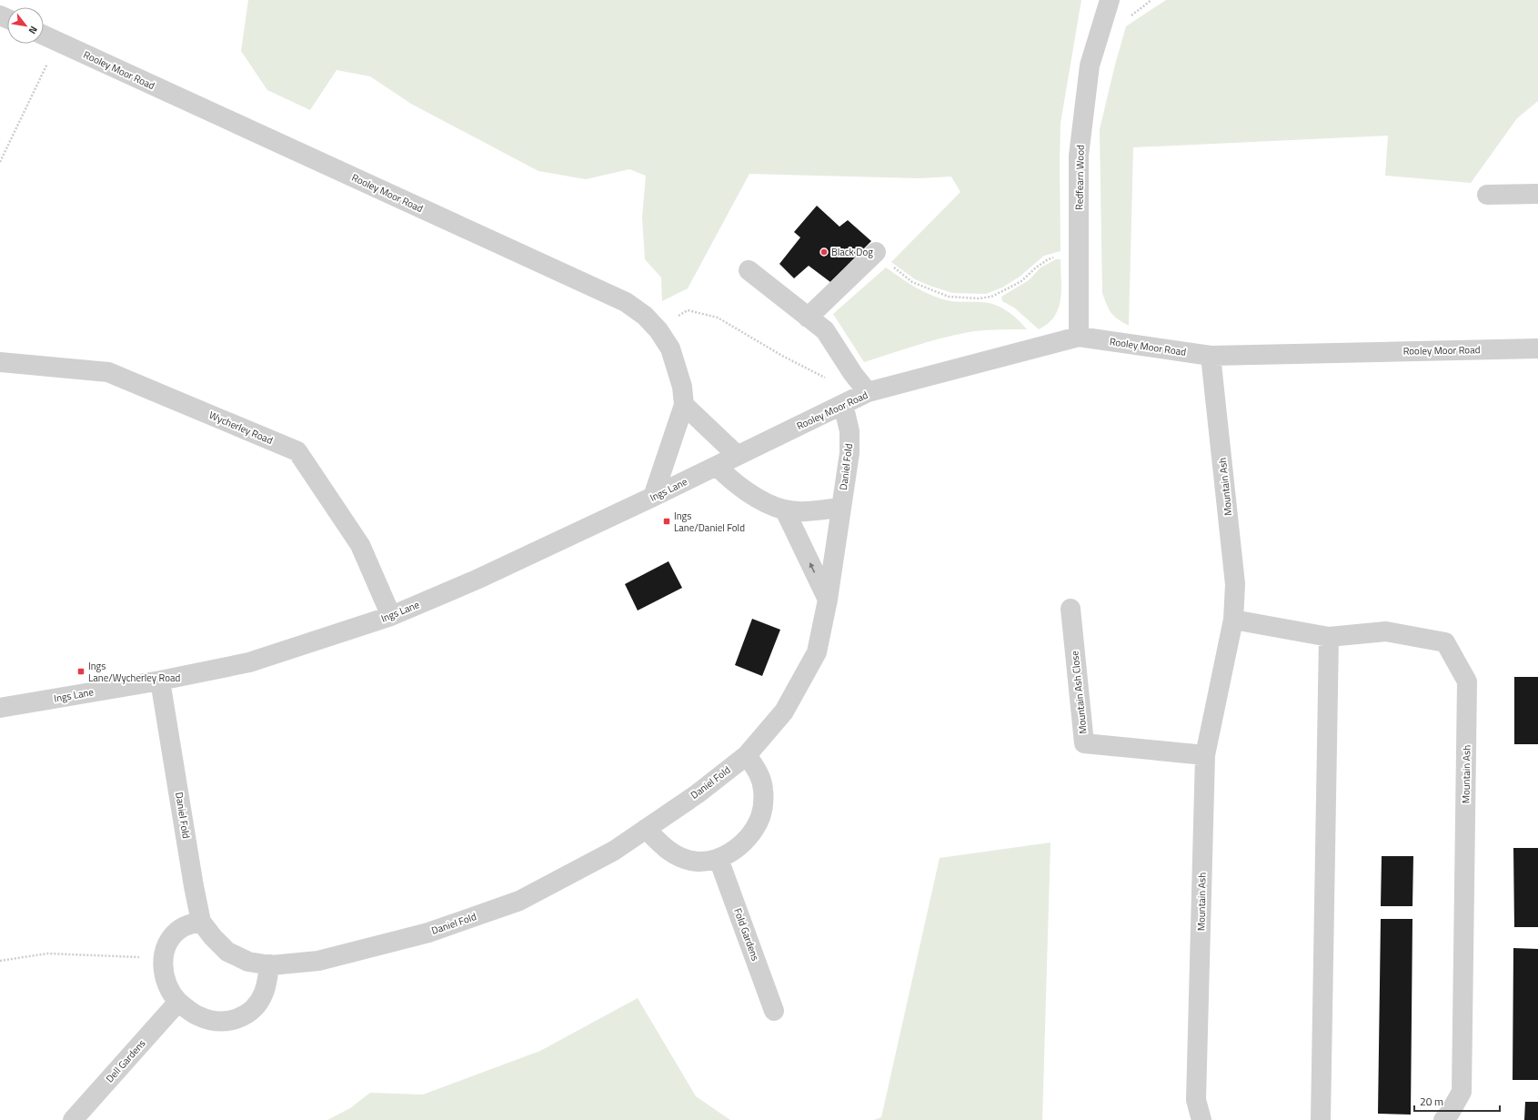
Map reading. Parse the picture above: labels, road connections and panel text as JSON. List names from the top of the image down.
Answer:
{
  "streets": {
    "street": [
      "Rooley Moor Road",
      "Redfearn Wood",
      "Wycherley Road",
      "Daniel Fold",
      "Mountain Ash",
      "Ings Lane",
      "Mountain Ash Close",
      "Fold Gardens",
      "Dell Gardens"
    ]
  },
  "crossings": [
    ["Rooley Moor Road", "Redfearn Wood"],
    ["Rooley Moor Road", "Daniel Fold"],
    ["Rooley Moor Road", "Mountain Ash"],
    ["Rooley Moor Road", "Ings Lane"],
    ["Wycherley Road", "Ings Lane"],
    ["Daniel Fold", "Ings Lane"],
    ["Mountain Ash", "Mountain Ash Close"]
  ],
  "places": {
    "other": ["Black Dog"],
    "transit": ["Ings Lane/Daniel Fold", "Ings Lane/Wycherley Road"]
  },
  "scale_bar": "20 m",
  "north": "bottom right"
}
